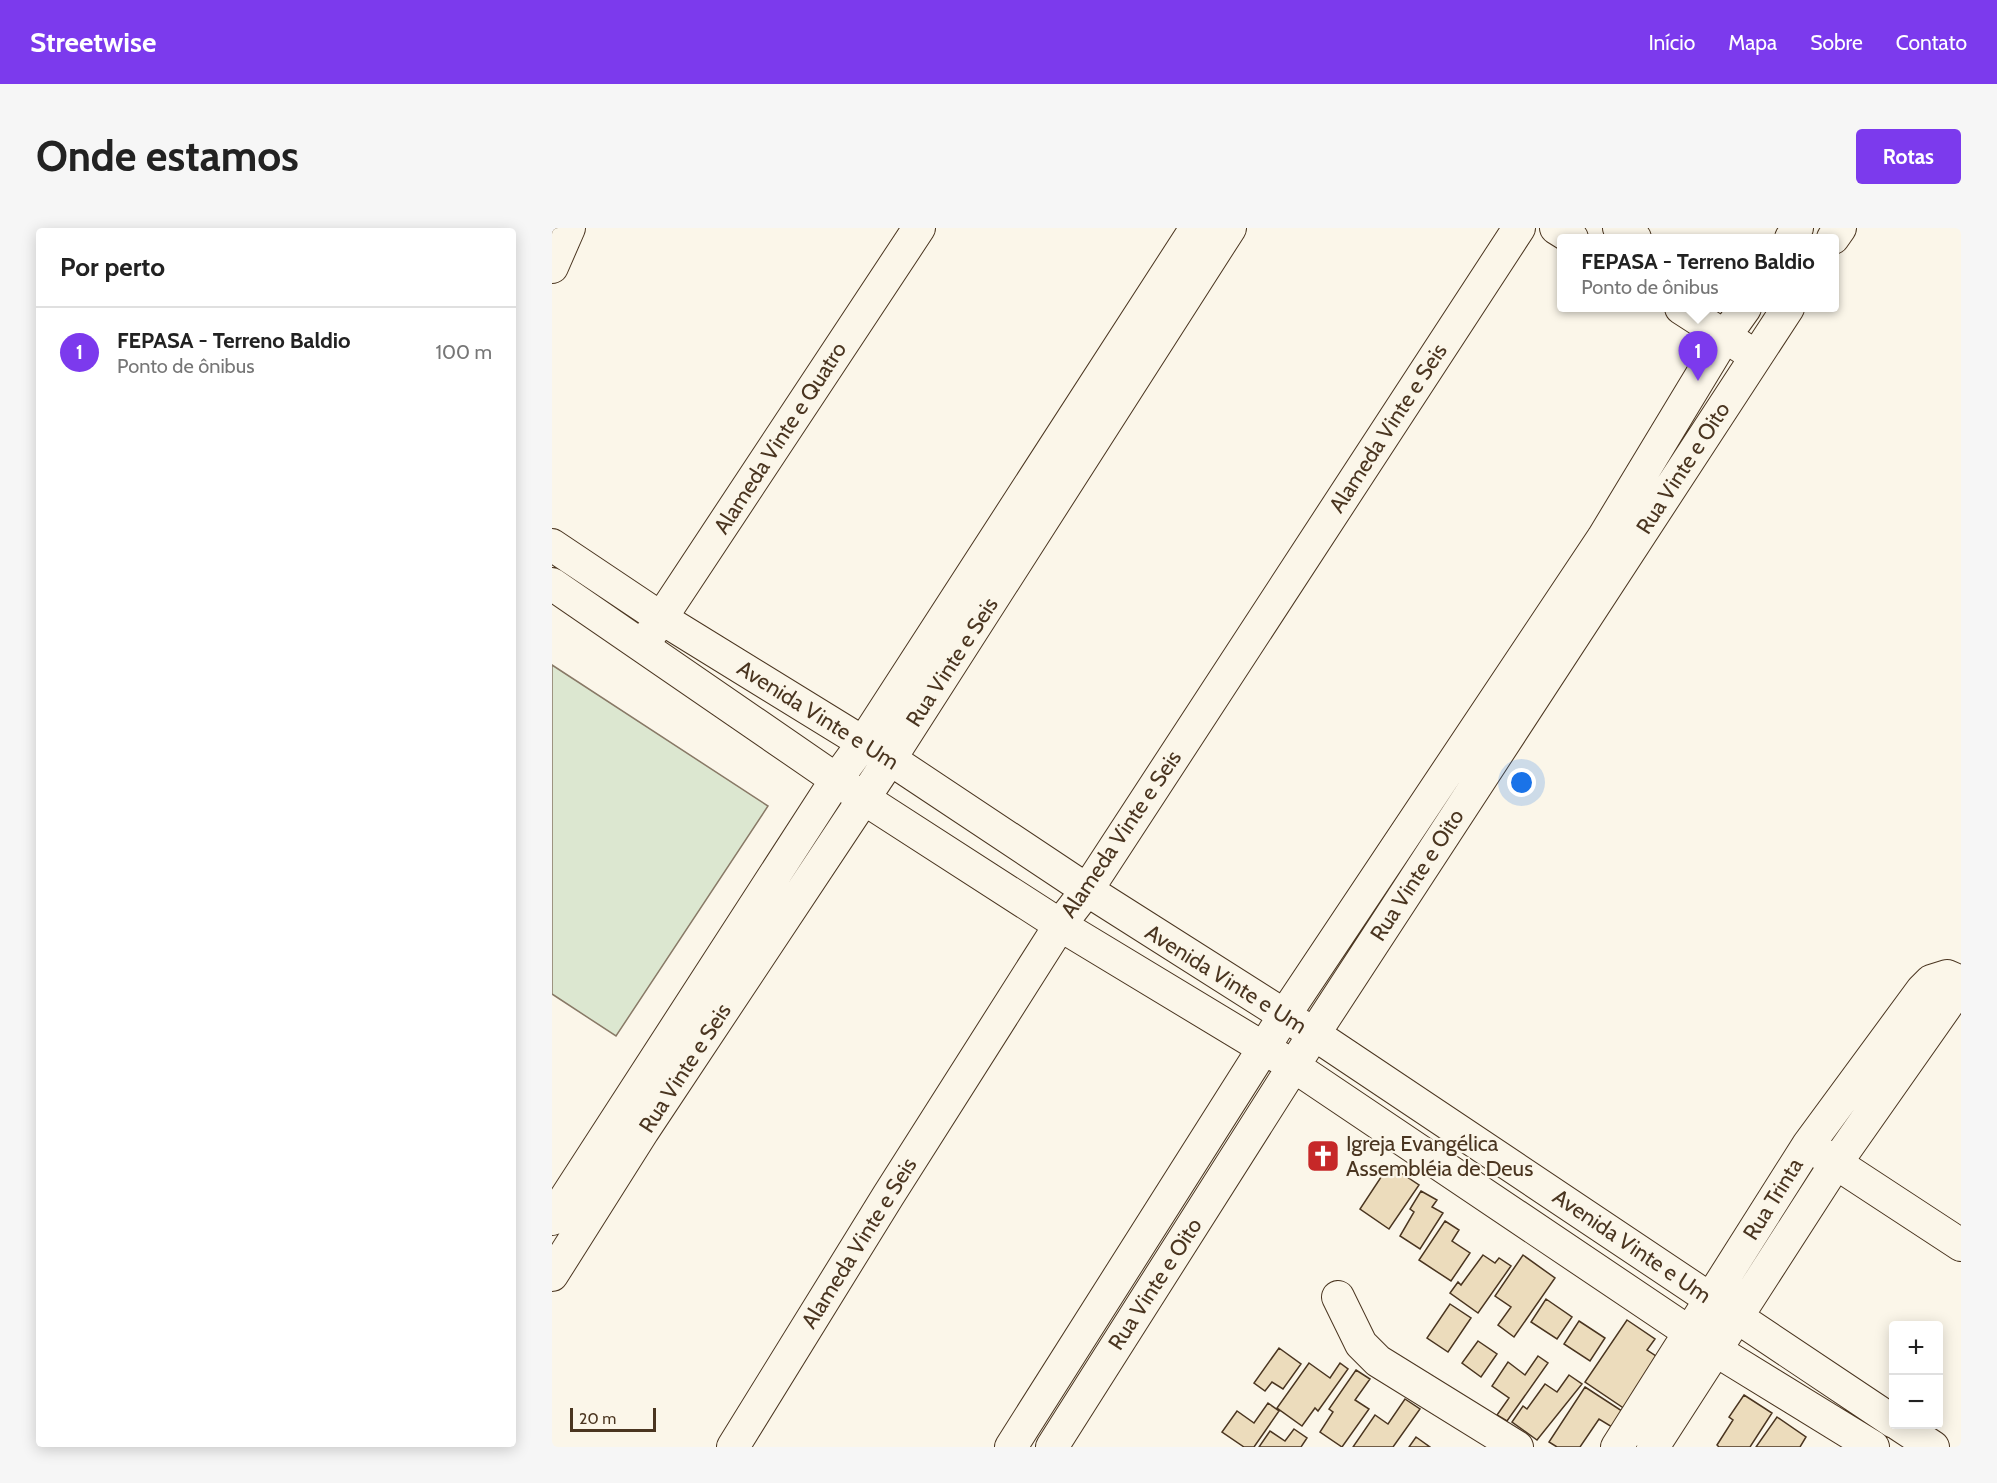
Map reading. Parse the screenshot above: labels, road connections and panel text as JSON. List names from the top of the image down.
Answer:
{
  "streets": {
    "street": [
      "Alameda Vinte e Seis",
      "Alameda Vinte e Quatro",
      "Rua Vinte e Oito",
      "Rua Vinte e Seis",
      "Avenida Vinte e Um",
      "Rua Trinta"
    ]
  },
  "crossings": [
    ["Alameda Vinte e Seis", "Avenida Vinte e Um"],
    ["Alameda Vinte e Quatro", "Avenida Vinte e Um"],
    ["Rua Vinte e Oito", "Avenida Vinte e Um"],
    ["Rua Vinte e Seis", "Avenida Vinte e Um"],
    ["Avenida Vinte e Um", "Rua Trinta"]
  ],
  "places": {
    "church": ["Igreja Evangélica Assembléia de Deus"]
  },
  "scale_bar": "20 m",
  "page": {
    "header": "Streetwise",
    "nav": [
      "Início",
      "Mapa",
      "Sobre",
      "Contato"
    ],
    "buttons": "Rotas",
    "title": "Onde estamos",
    "heading": "Por perto",
    "popup": ["FEPASA - Terreno Baldio", "Ponto de ônibus"],
    "list": [
      {
        "mark": "1",
        "name": "FEPASA - Terreno Baldio",
        "note": "Ponto de ônibus",
        "value": "100 m"
      }
    ],
    "pins": "1",
    "map_buttons": ["+", "−"],
    "scale": "20 m"
  }
}
